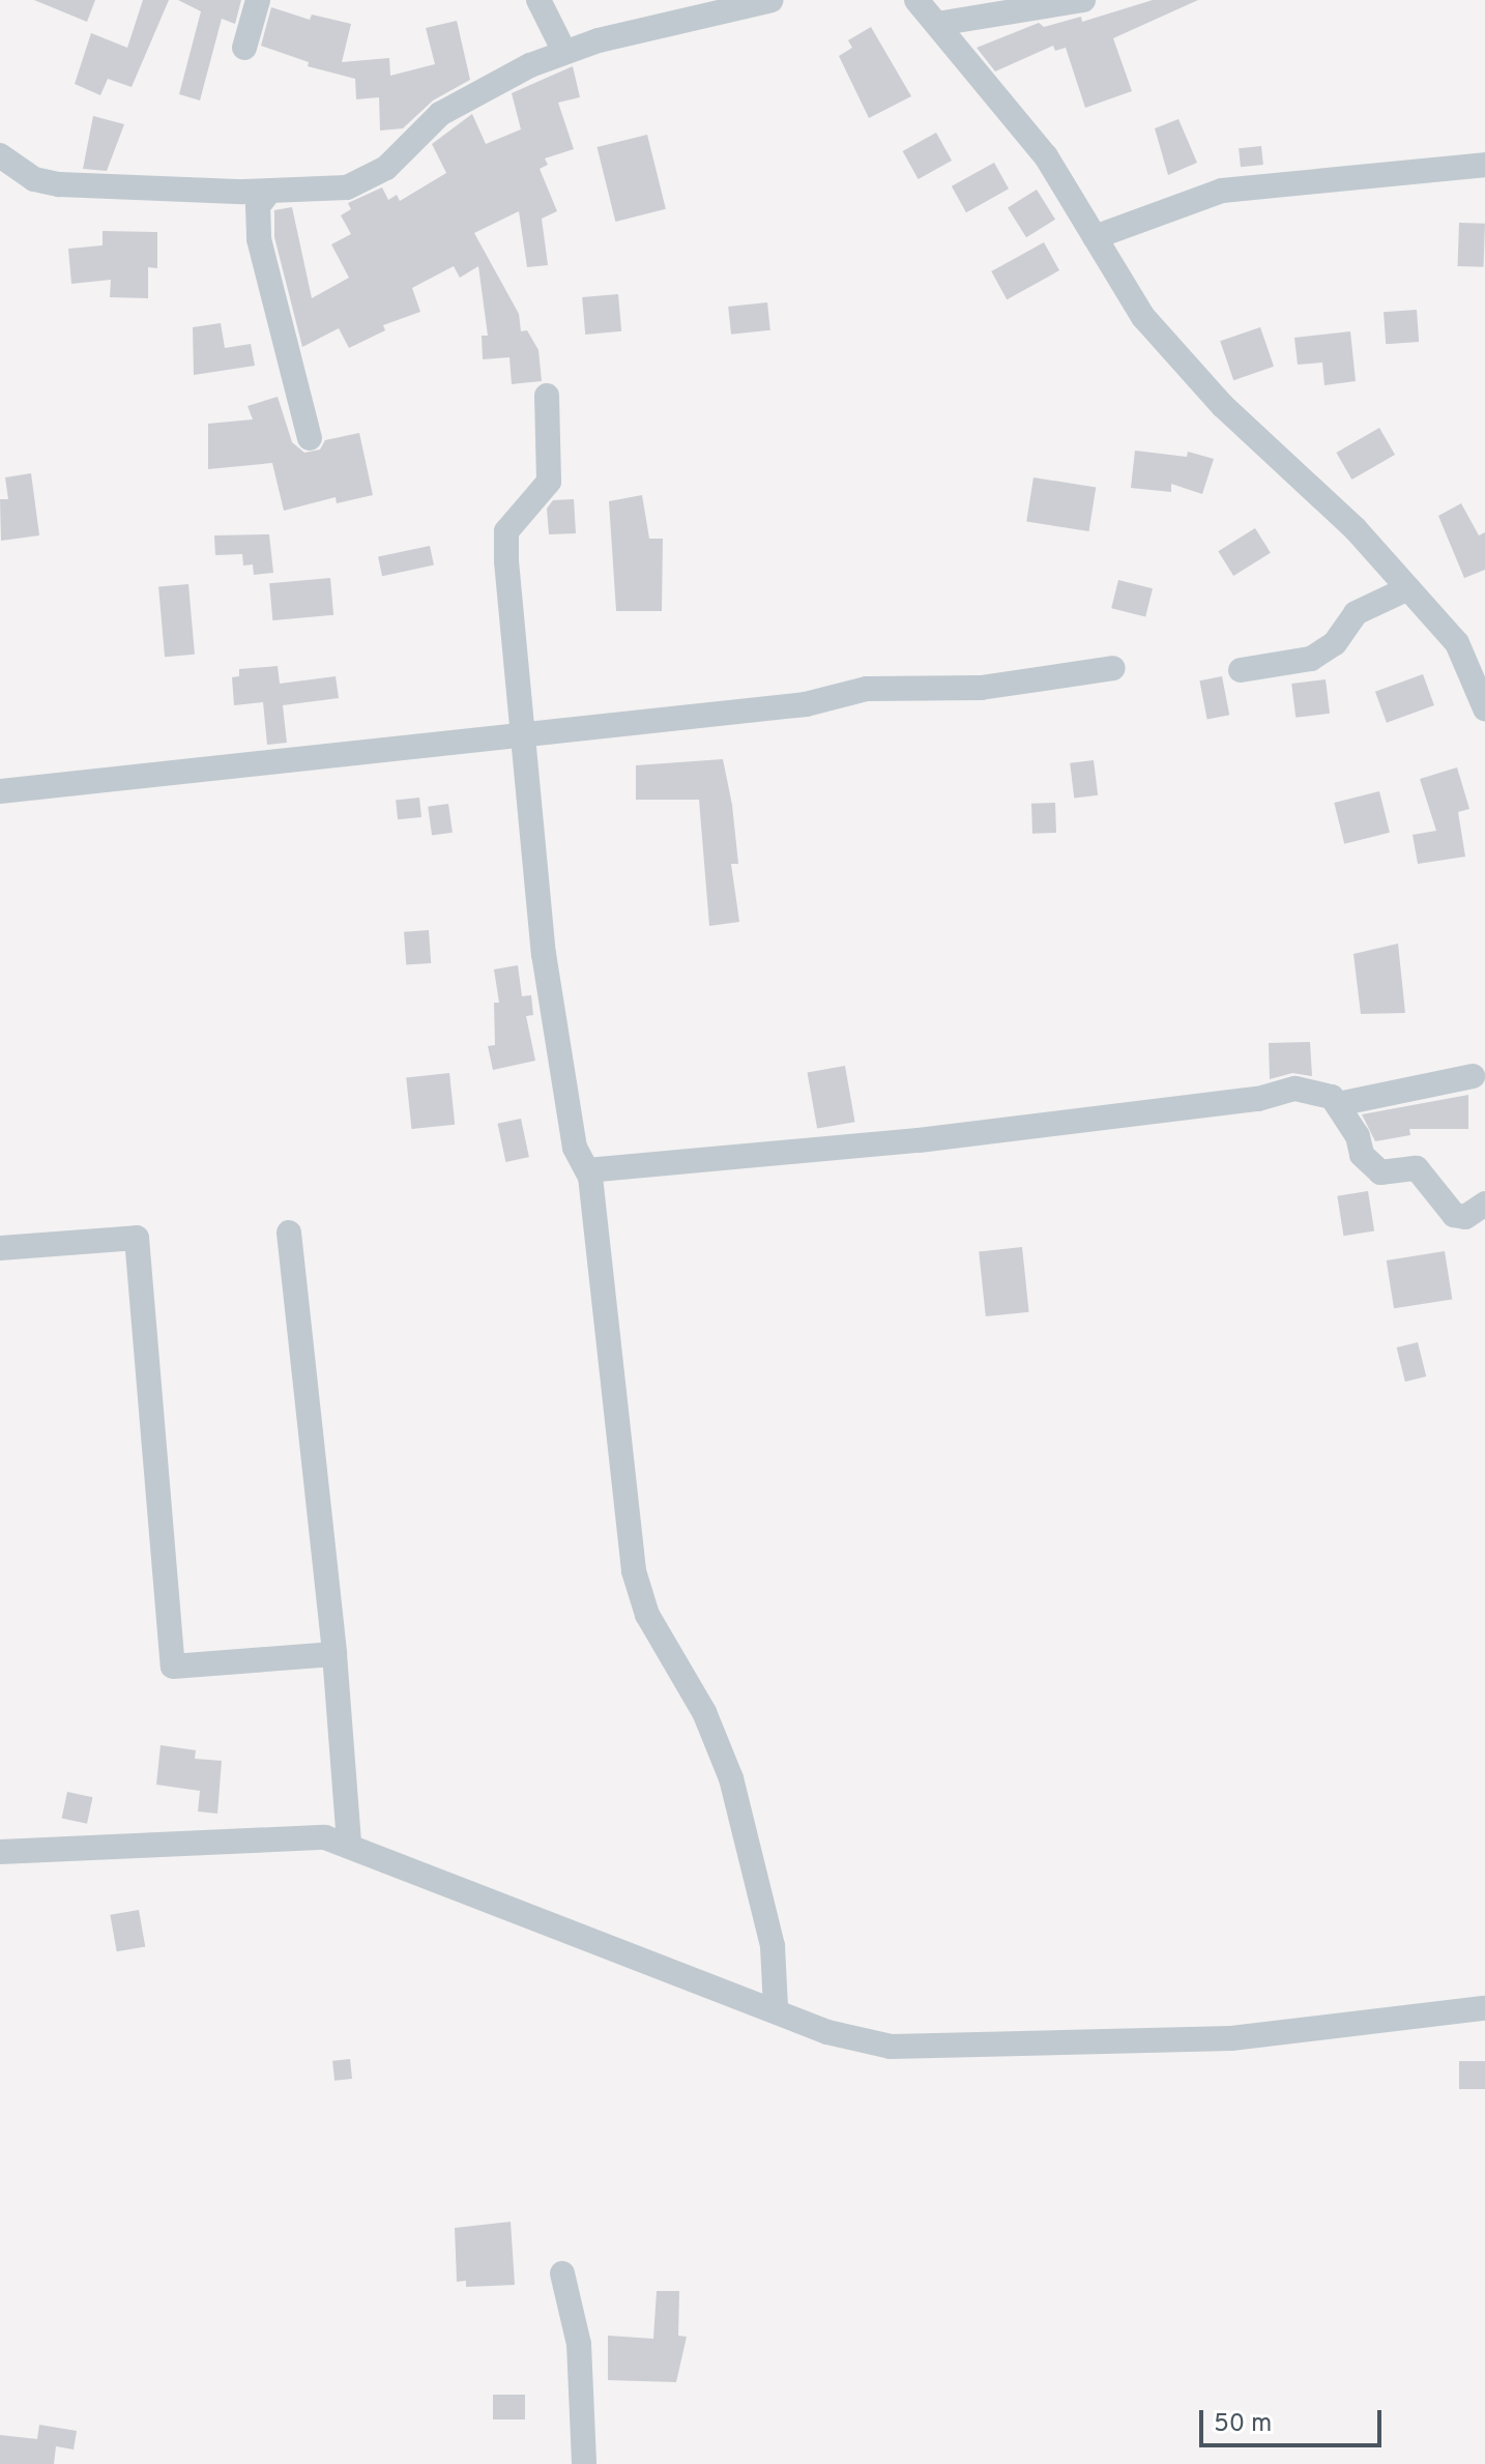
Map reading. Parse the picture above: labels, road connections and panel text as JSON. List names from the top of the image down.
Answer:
{
  "scale_bar": "50 m"
}
